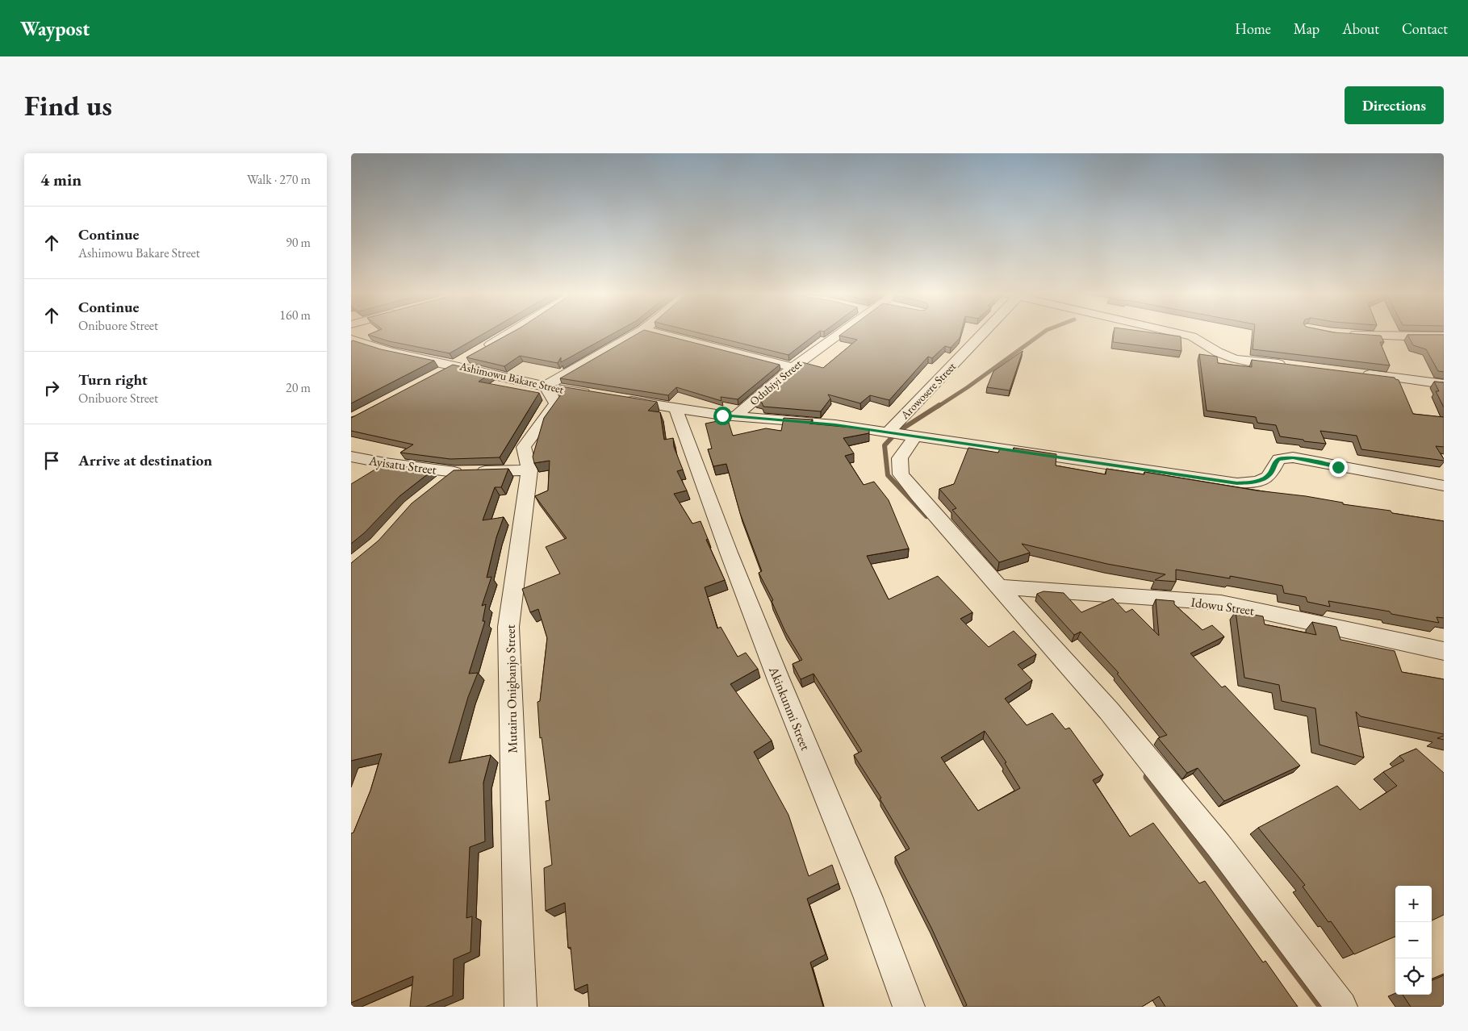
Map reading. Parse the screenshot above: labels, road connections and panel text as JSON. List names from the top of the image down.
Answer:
{
  "streets": {
    "street": [
      "Ashimowu Bakare Street",
      "Odubiyi Street",
      "Arowosere Street",
      "Ayisatu Street",
      "Idowu Street",
      "Mutairu Onigbanjo Street",
      "Akinkunmi Street"
    ]
  },
  "crossings": [
    ["Ashimowu Bakare Street", "Mutairu Onigbanjo Street"],
    ["Ayisatu Street", "Mutairu Onigbanjo Street"]
  ],
  "page": {
    "header": "Waypost",
    "nav": [
      "Home",
      "Map",
      "About",
      "Contact"
    ],
    "buttons": "Directions",
    "title": "Find us",
    "heading": ["4 min", "Walk · 270 m"],
    "list": [
      ["Continue", "Ashimowu Bakare Street", "90 m"],
      ["Continue", "Onibuore Street", "160 m"],
      ["Turn right", "Onibuore Street", "20 m"],
      "Arrive at destination"
    ],
    "map_buttons": ["+", "−"]
  }
}
